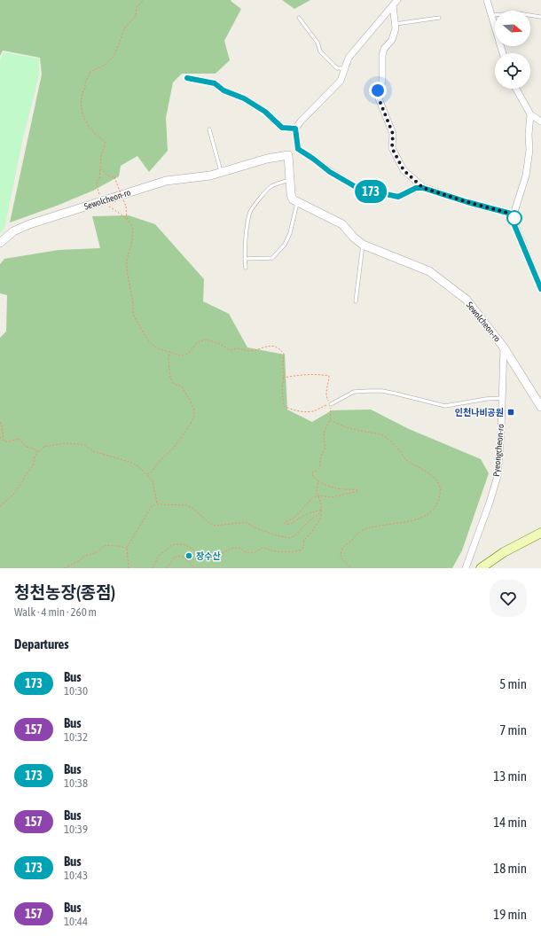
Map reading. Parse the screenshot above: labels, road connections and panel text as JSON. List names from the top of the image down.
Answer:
{
  "streets": {
    "street": ["Sewolcheon-ro", "Pyeongcheon-ro"]
  },
  "crossings": [
    ["Sewolcheon-ro", "Pyeongcheon-ro"]
  ],
  "places": {
    "transit": ["인천나비공원"],
    "other": ["장수산"]
  },
  "lines": ["bus line 173"],
  "north": "right",
  "page": {
    "on_map": "173",
    "heading": [
      ["청천농장(종점)", "Walk · 4 min · 260 m"],
      "Departures"
    ],
    "list": [
      {
        "mark": "173",
        "name": "Bus",
        "note": "10:30",
        "value": "5 min"
      },
      {
        "mark": "157",
        "name": "Bus",
        "note": "10:32",
        "value": "7 min"
      },
      {
        "mark": "173",
        "name": "Bus",
        "note": "10:38",
        "value": "13 min"
      },
      {
        "mark": "157",
        "name": "Bus",
        "note": "10:39",
        "value": "14 min"
      },
      {
        "mark": "173",
        "name": "Bus",
        "note": "10:43",
        "value": "18 min"
      },
      {
        "mark": "157",
        "name": "Bus",
        "note": "10:44",
        "value": "19 min"
      }
    ]
  }
}
